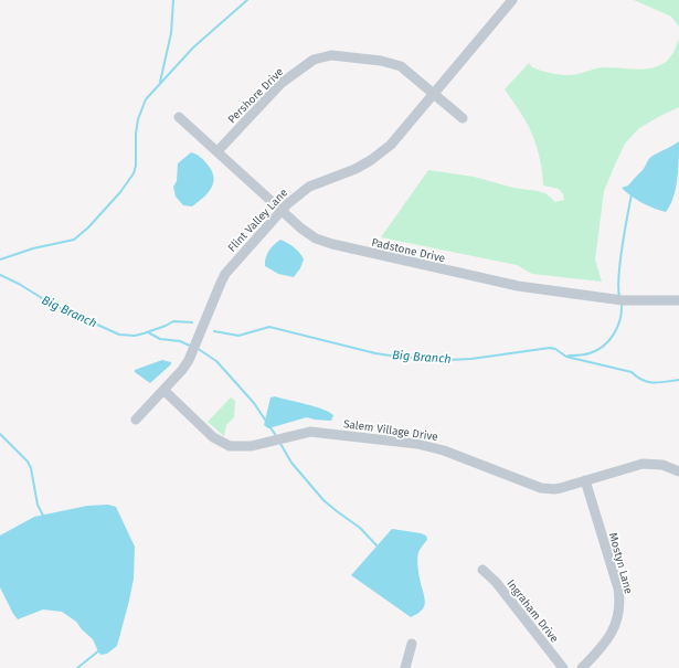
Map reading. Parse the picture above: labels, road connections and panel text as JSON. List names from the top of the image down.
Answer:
{
  "streets": {
    "street": [
      "Pershore Drive",
      "Flint Valley Lane",
      "Padstone Drive",
      "Salem Village Drive",
      "Mostyn Lane",
      "Ingraham Drive"
    ]
  },
  "crossings": [
    ["Pershore Drive", "Flint Valley Lane"],
    ["Pershore Drive", "Padstone Drive"],
    ["Flint Valley Lane", "Padstone Drive"],
    ["Flint Valley Lane", "Salem Village Drive"],
    ["Salem Village Drive", "Mostyn Lane"]
  ],
  "water": ["Big Branch"]
}
